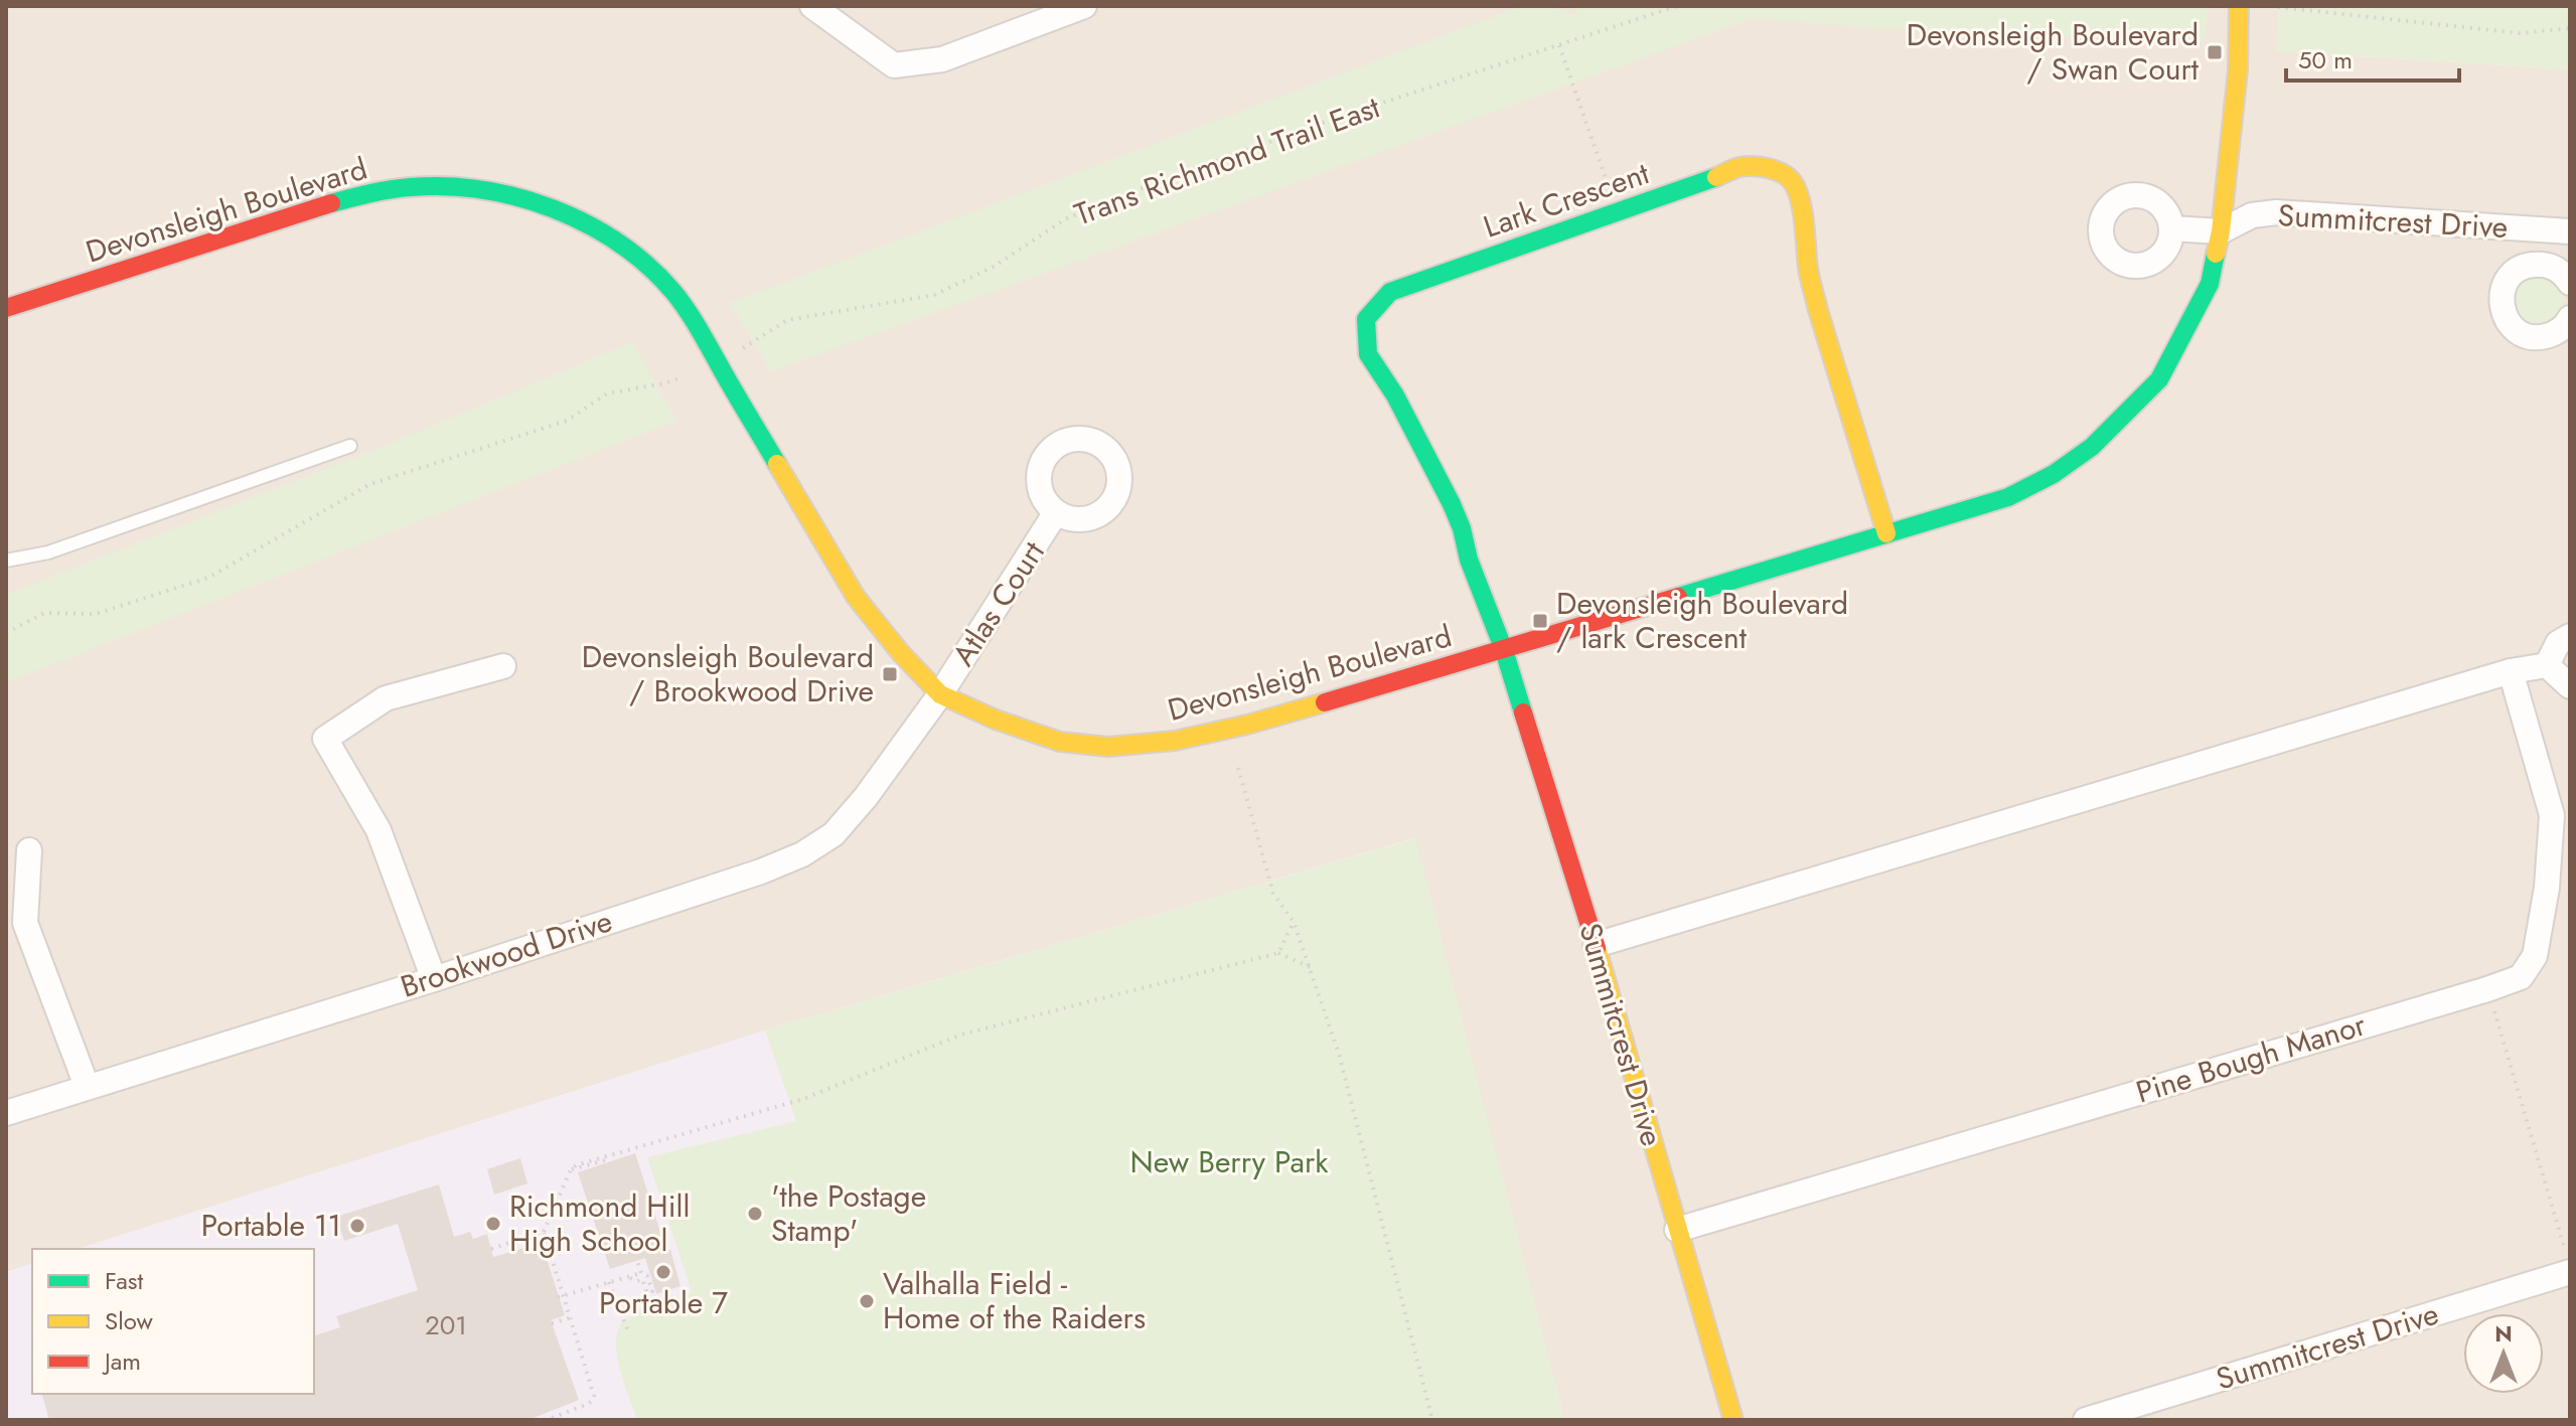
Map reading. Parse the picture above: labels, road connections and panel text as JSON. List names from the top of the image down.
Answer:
{
  "streets": {
    "street": [
      "Lark Crescent",
      "Devonsleigh Boulevard",
      "Summitcrest Drive",
      "Atlas Court",
      "Brookwood Drive",
      "Pine Bough Manor"
    ],
    "path": ["Trans Richmond Trail East"]
  },
  "crossings": [
    ["Lark Crescent", "Devonsleigh Boulevard"],
    ["Lark Crescent", "Summitcrest Drive"],
    ["Devonsleigh Boulevard", "Summitcrest Drive"],
    ["Devonsleigh Boulevard", "Atlas Court"],
    ["Devonsleigh Boulevard", "Brookwood Drive"],
    ["Summitcrest Drive", "Pine Bough Manor"],
    ["Atlas Court", "Brookwood Drive"]
  ],
  "parks": ["New Berry Park"],
  "places": {
    "transit": ["Devonsleigh Boulevard / Swan Court", "Devonsleigh Boulevard / lark Crescent", "Devonsleigh Boulevard / Brookwood Drive"],
    "other": [
      "'the Postage Stamp'",
      "Richmond Hill High School",
      "Portable 11",
      "Portable 7",
      "Valhalla Field - Home of the Raiders"
    ]
  },
  "house_numbers": ["201"],
  "legend": ["Fast", "Slow", "Jam"],
  "scale_bar": "50 m",
  "north": "top"
}
